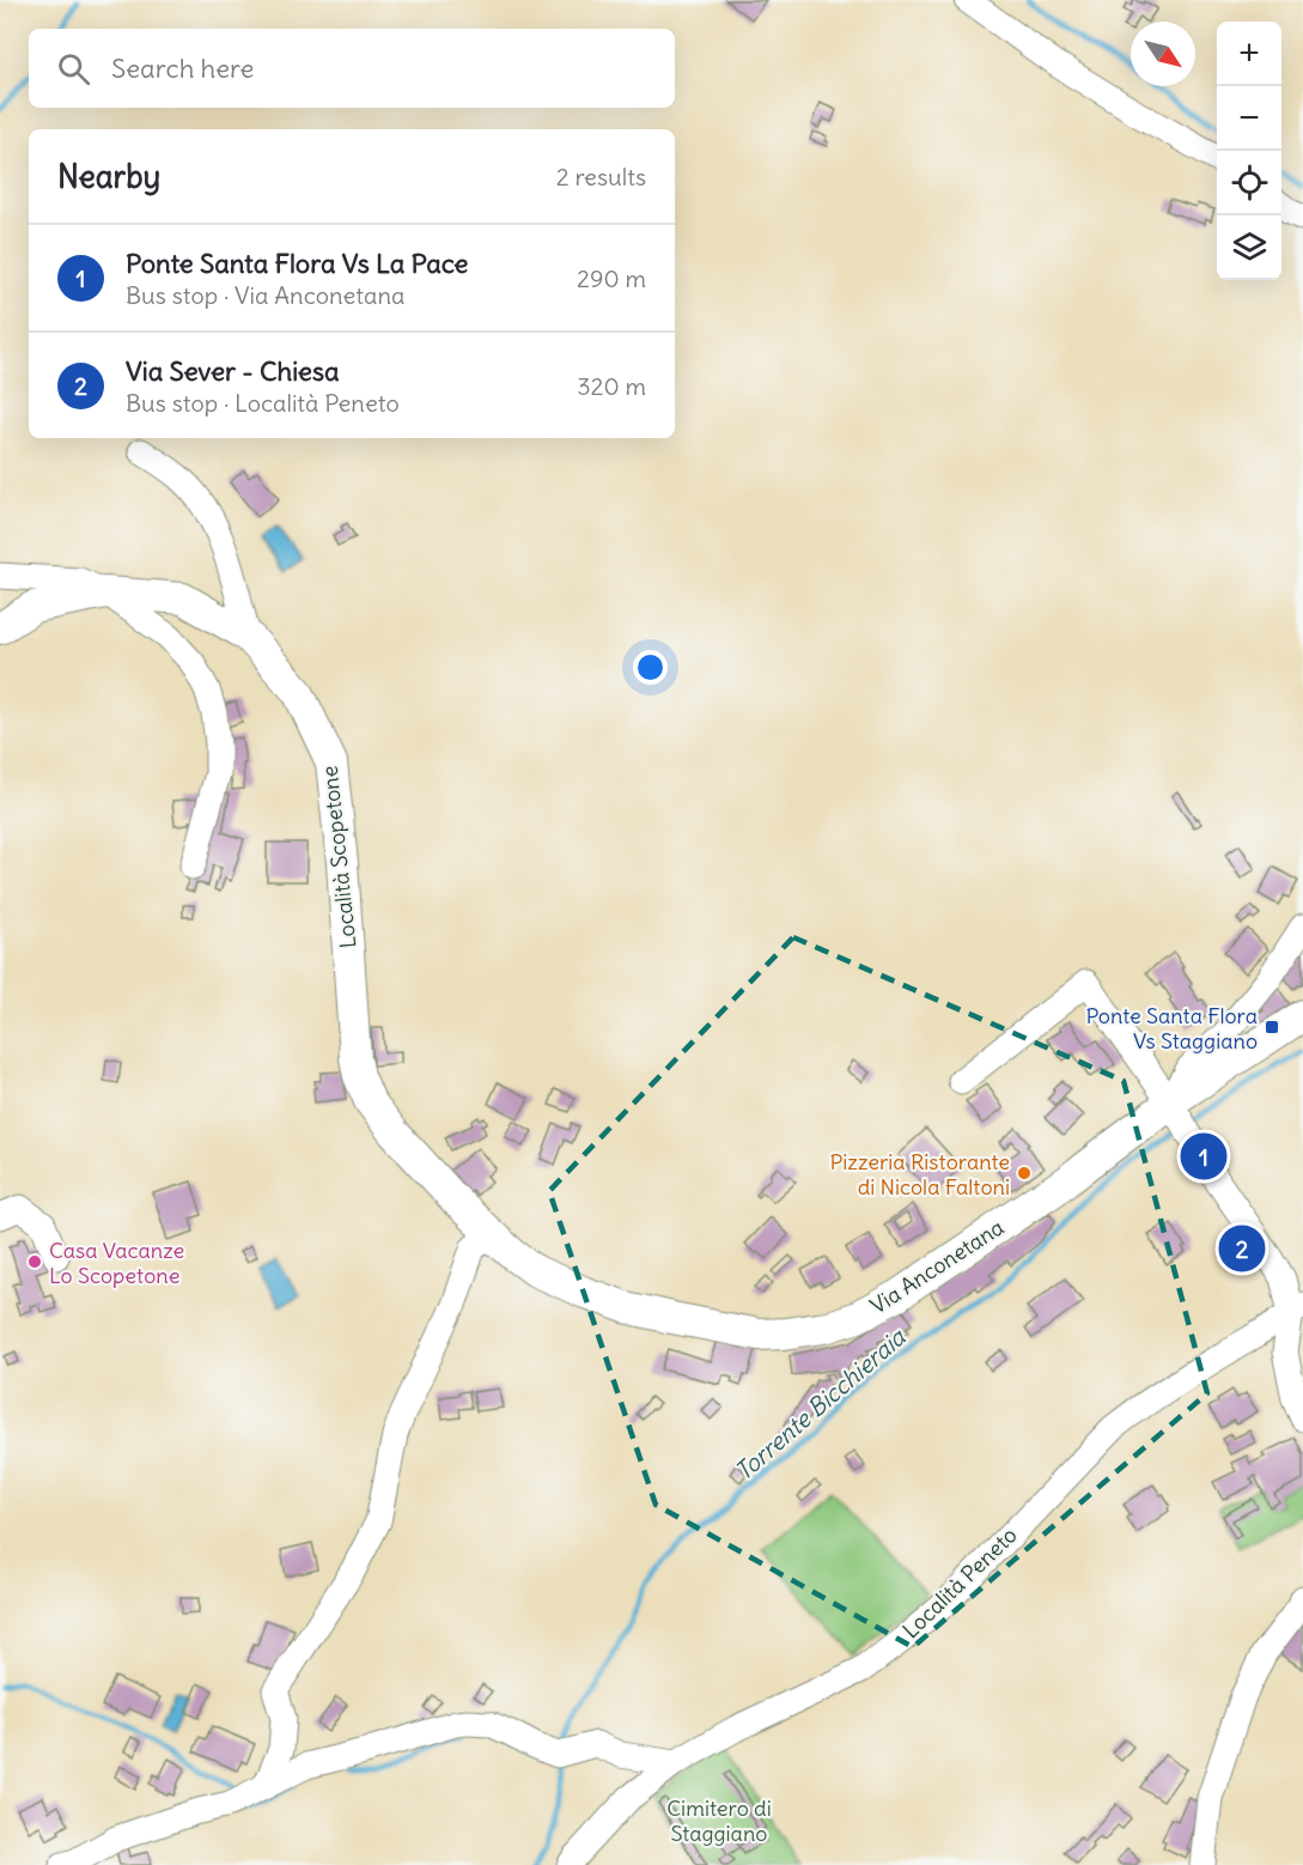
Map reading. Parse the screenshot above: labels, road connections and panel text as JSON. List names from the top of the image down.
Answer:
{
  "streets": {
    "main road": ["Località Scopetone", "Via Anconetana"],
    "street": ["Località Peneto"]
  },
  "crossings": [
    ["Località Scopetone", "Via Anconetana"]
  ],
  "water": ["Torrente Bicchieraia"],
  "parks": ["Cimitero di Staggiano"],
  "places": {
    "transit": ["Ponte Santa Flora Vs Staggiano"],
    "other": ["Pizzeria Ristorante di Nicola Faltoni", "Casa Vacanze Lo Scopetone"]
  },
  "north": "bottom right",
  "page": {
    "map_buttons": ["+", "−"],
    "search": "Search here",
    "heading": ["Nearby", "2 results"],
    "list": [
      {
        "mark": "1",
        "name": "Ponte Santa Flora Vs La Pace",
        "note": "Bus stop · Via Anconetana",
        "value": "290 m"
      },
      {
        "mark": "2",
        "name": "Via Sever - Chiesa",
        "note": "Bus stop · Località Peneto",
        "value": "320 m"
      }
    ],
    "pins": ["1", "2"]
  }
}
